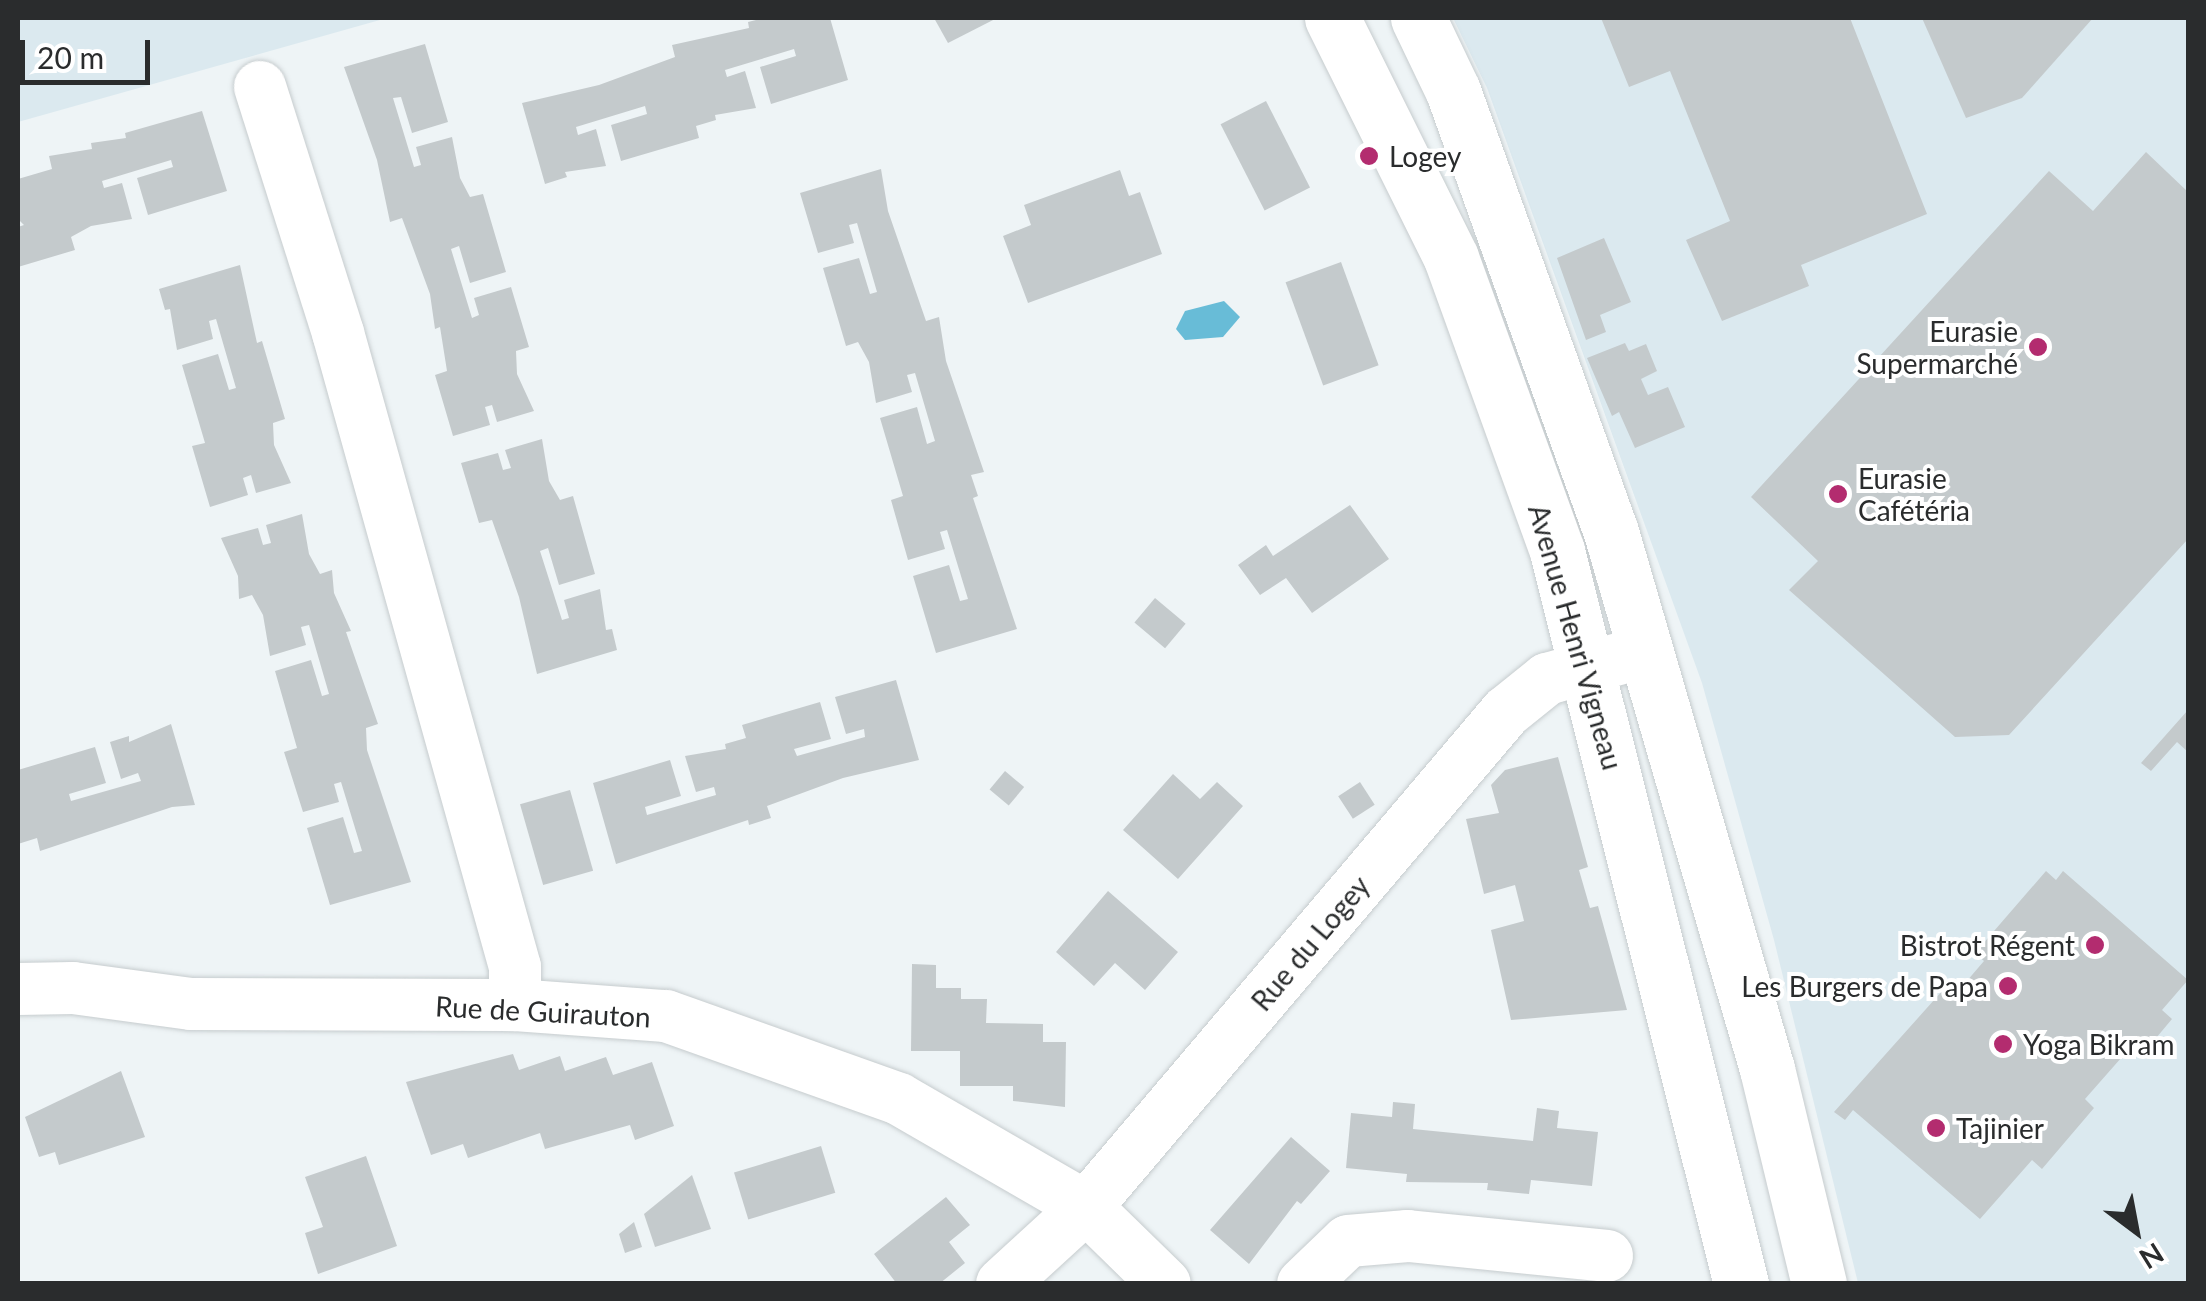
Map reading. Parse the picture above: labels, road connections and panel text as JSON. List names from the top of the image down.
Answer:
{
  "streets": {
    "street": ["Avenue Henri Vigneau", "Rue du Logey", "Rue de Guirauton"]
  },
  "crossings": [
    ["Avenue Henri Vigneau", "Rue du Logey"],
    ["Rue du Logey", "Rue de Guirauton"]
  ],
  "places": [
    "Logey",
    "Eurasie Supermarché",
    "Eurasie Cafétéria",
    "Bistrot Régent",
    "Les Burgers de Papa",
    "Yoga Bikram",
    "Tajinier"
  ],
  "scale_bar": "20 m",
  "north": "bottom right"
}
